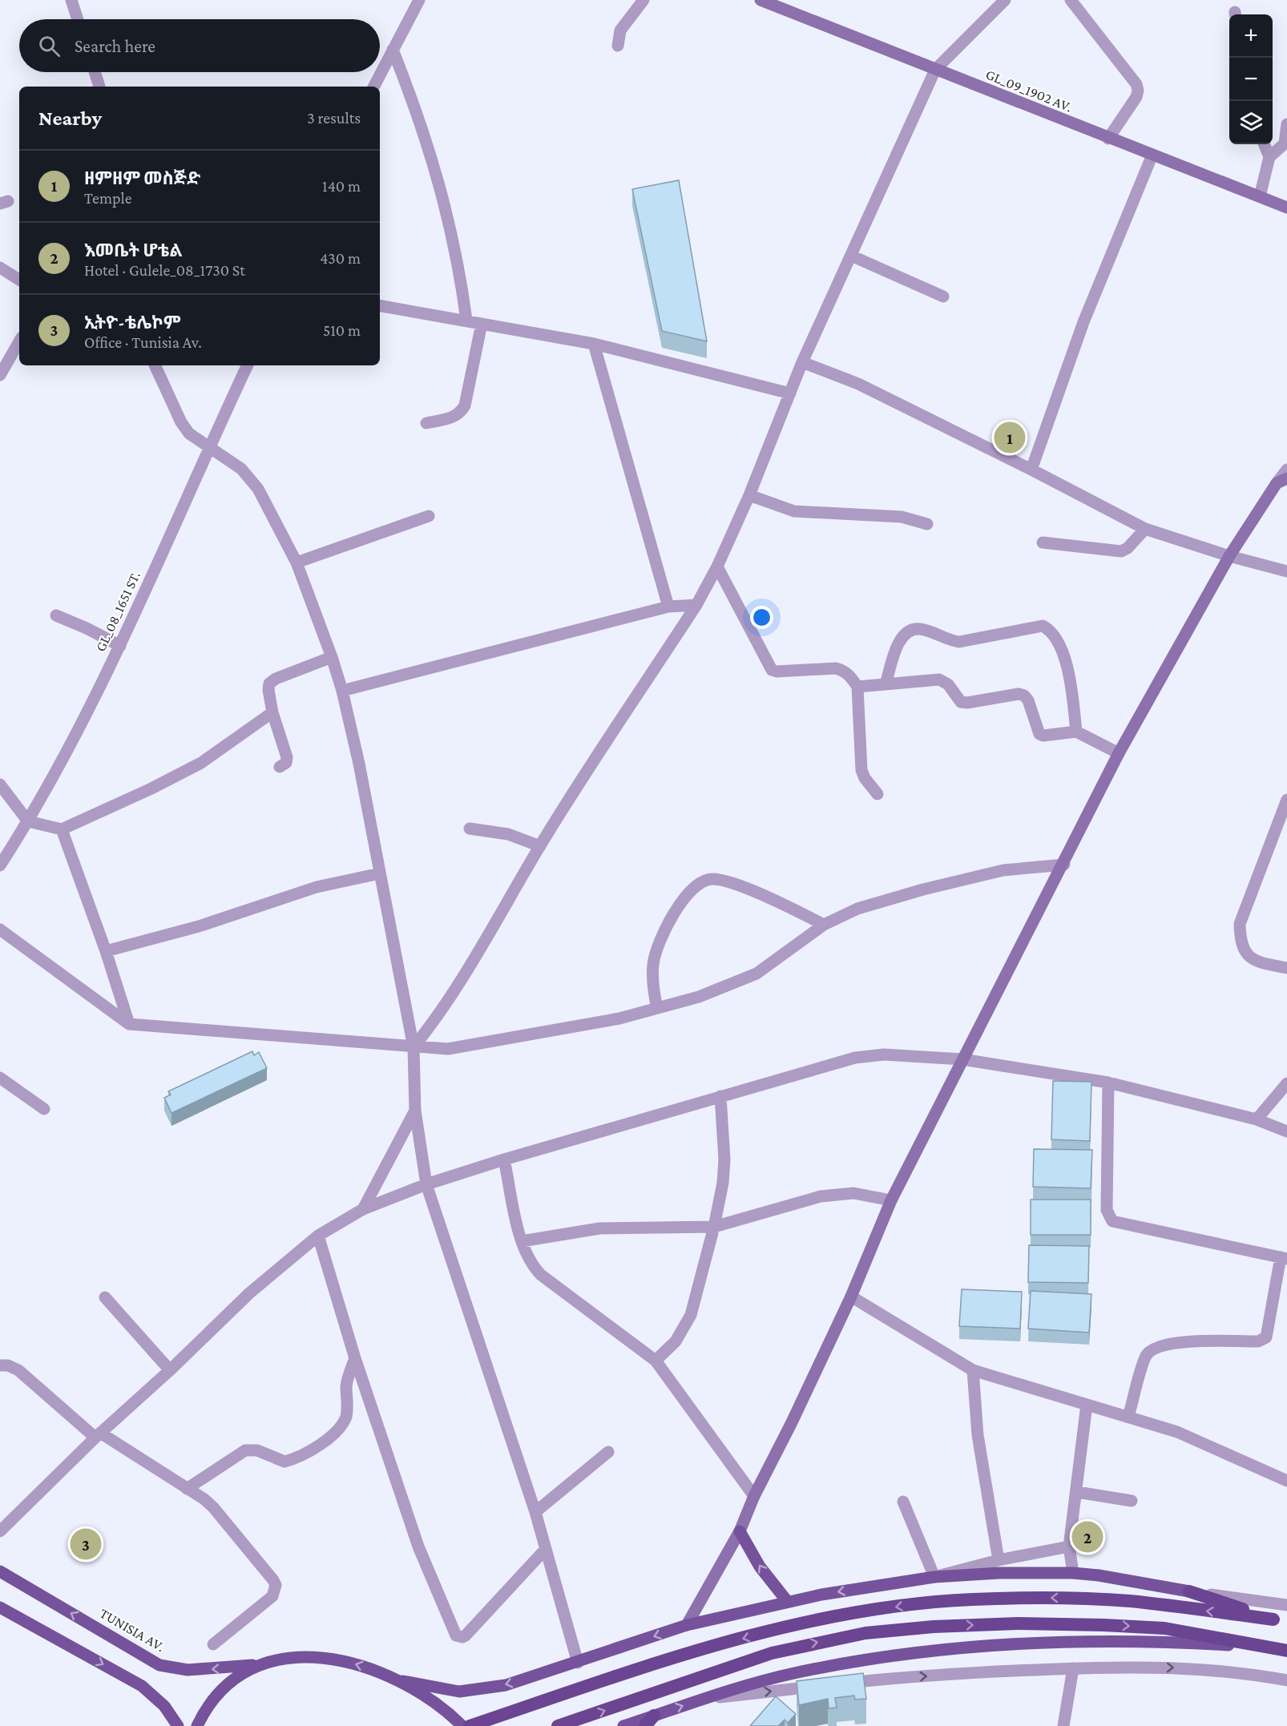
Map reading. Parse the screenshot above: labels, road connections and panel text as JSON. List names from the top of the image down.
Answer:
{
  "streets": {
    "main road": ["GL_09_1902 AV.", "TUNISIA AV."],
    "street": ["GL_08_1651 ST."]
  },
  "page": {
    "map_buttons": ["+", "−"],
    "search": "Search here",
    "heading": ["Nearby", "3 results"],
    "list": [
      {
        "mark": "1",
        "name": "ዘምዘም መስጅድ",
        "note": "Temple",
        "value": "140 m"
      },
      {
        "mark": "2",
        "name": "እመቤት ሆቴል",
        "note": "Hotel · Gulele_08_1730 St",
        "value": "430 m"
      },
      {
        "mark": "3",
        "name": "ኢትዮ-ቴሌኮም",
        "note": "Office · Tunisia Av.",
        "value": "510 m"
      }
    ],
    "pins": ["1", "2", "3"]
  }
}
